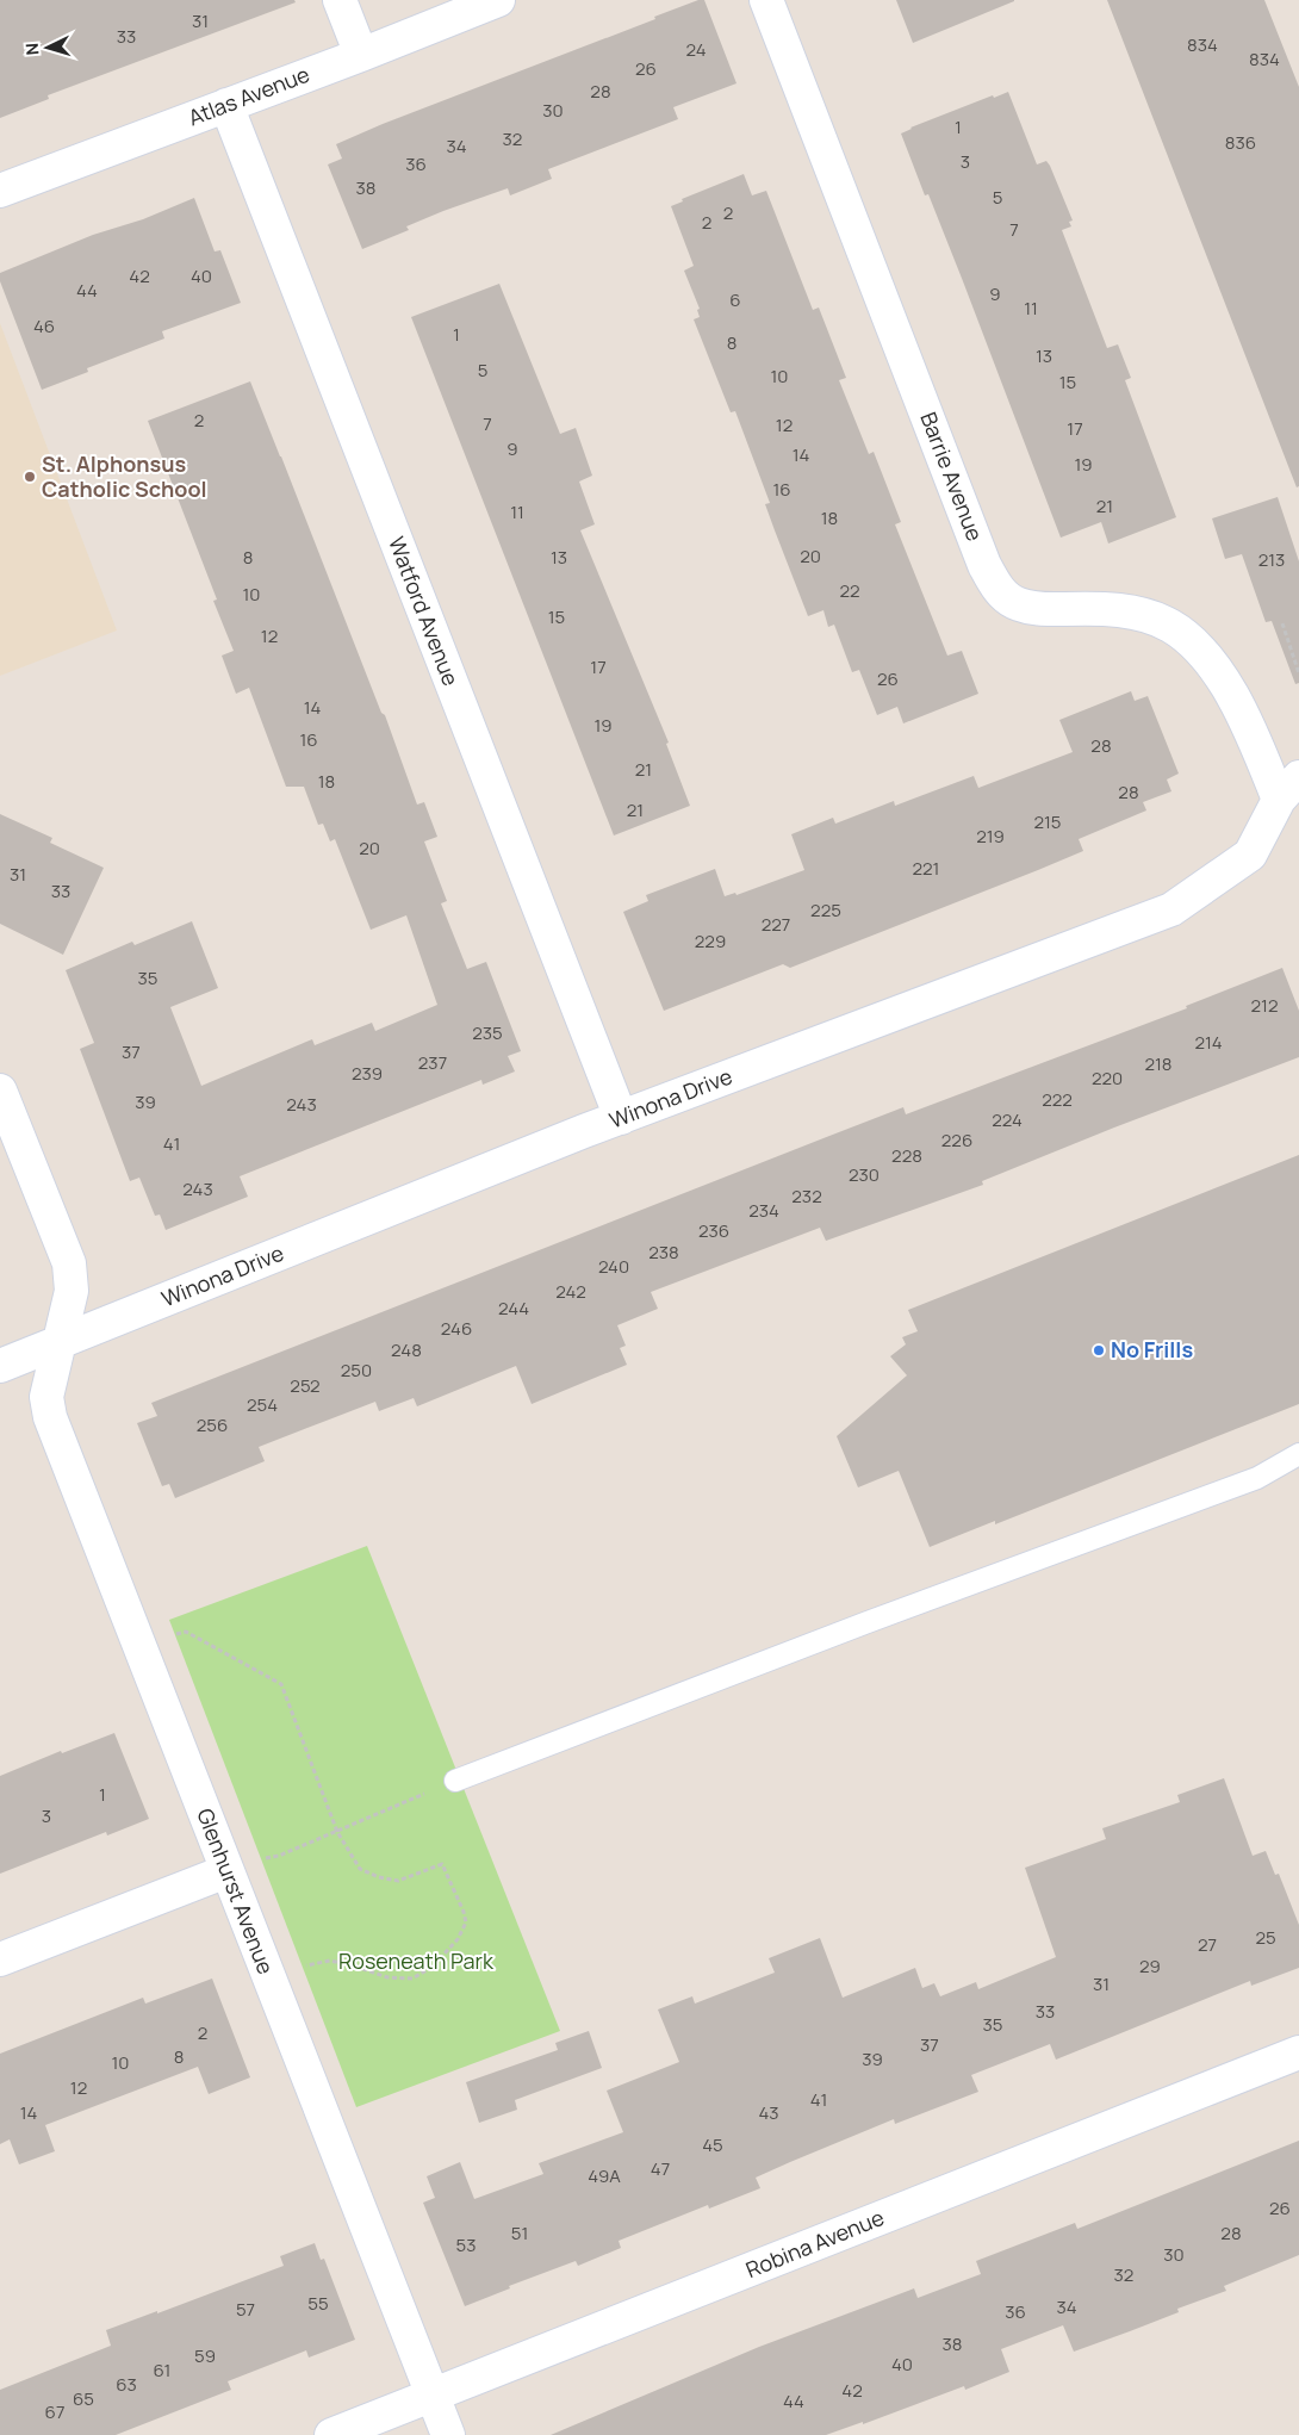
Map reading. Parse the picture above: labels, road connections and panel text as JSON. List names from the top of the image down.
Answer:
{
  "streets": {
    "street": [
      "Atlas Avenue",
      "Barrie Avenue",
      "Watford Avenue",
      "Winona Drive",
      "Glenhurst Avenue",
      "Robina Avenue"
    ]
  },
  "crossings": [
    ["Atlas Avenue", "Watford Avenue"],
    ["Barrie Avenue", "Winona Drive"],
    ["Watford Avenue", "Winona Drive"],
    ["Winona Drive", "Glenhurst Avenue"],
    ["Glenhurst Avenue", "Robina Avenue"]
  ],
  "parks": ["Roseneath Park"],
  "places": ["St. Alphonsus Catholic School", "No Frills"],
  "house_numbers": [
    "31",
    "33",
    "834",
    "24",
    "834",
    "26",
    "28",
    "30",
    "1",
    "32",
    "836",
    "34",
    "3",
    "36",
    "38",
    "5",
    "2",
    "2",
    "7",
    "42",
    "40",
    "44",
    "9",
    "6",
    "11",
    "46",
    "1",
    "8",
    "13",
    "5",
    "10",
    "15",
    "2",
    "7",
    "12",
    "17",
    "9",
    "14",
    "19",
    "16",
    "21",
    "11",
    "18",
    "20",
    "8",
    "13",
    "213",
    "22",
    "10",
    "15",
    "12",
    "17",
    "26",
    "14",
    "19",
    "16",
    "28",
    "21",
    "18",
    "28",
    "21",
    "215",
    "219",
    "20",
    "221",
    "31",
    "33",
    "225",
    "227",
    "229",
    "35",
    "212",
    "235",
    "214",
    "37",
    "237",
    "218",
    "239",
    "220",
    "222",
    "39",
    "243",
    "224",
    "226",
    "41",
    "228",
    "230",
    "243",
    "232",
    "234",
    "236",
    "238",
    "240",
    "242",
    "244",
    "246",
    "248",
    "250",
    "252",
    "254",
    "256",
    "1",
    "3",
    "25",
    "27",
    "29",
    "31",
    "33",
    "35",
    "2",
    "37",
    "8",
    "39",
    "10",
    "12",
    "41",
    "14",
    "43",
    "45",
    "47",
    "49A",
    "26",
    "51",
    "28",
    "53",
    "30",
    "32",
    "55",
    "34",
    "57",
    "36",
    "38",
    "59",
    "40",
    "61",
    "63",
    "42",
    "65",
    "44",
    "67"
  ],
  "north": "left"
}
